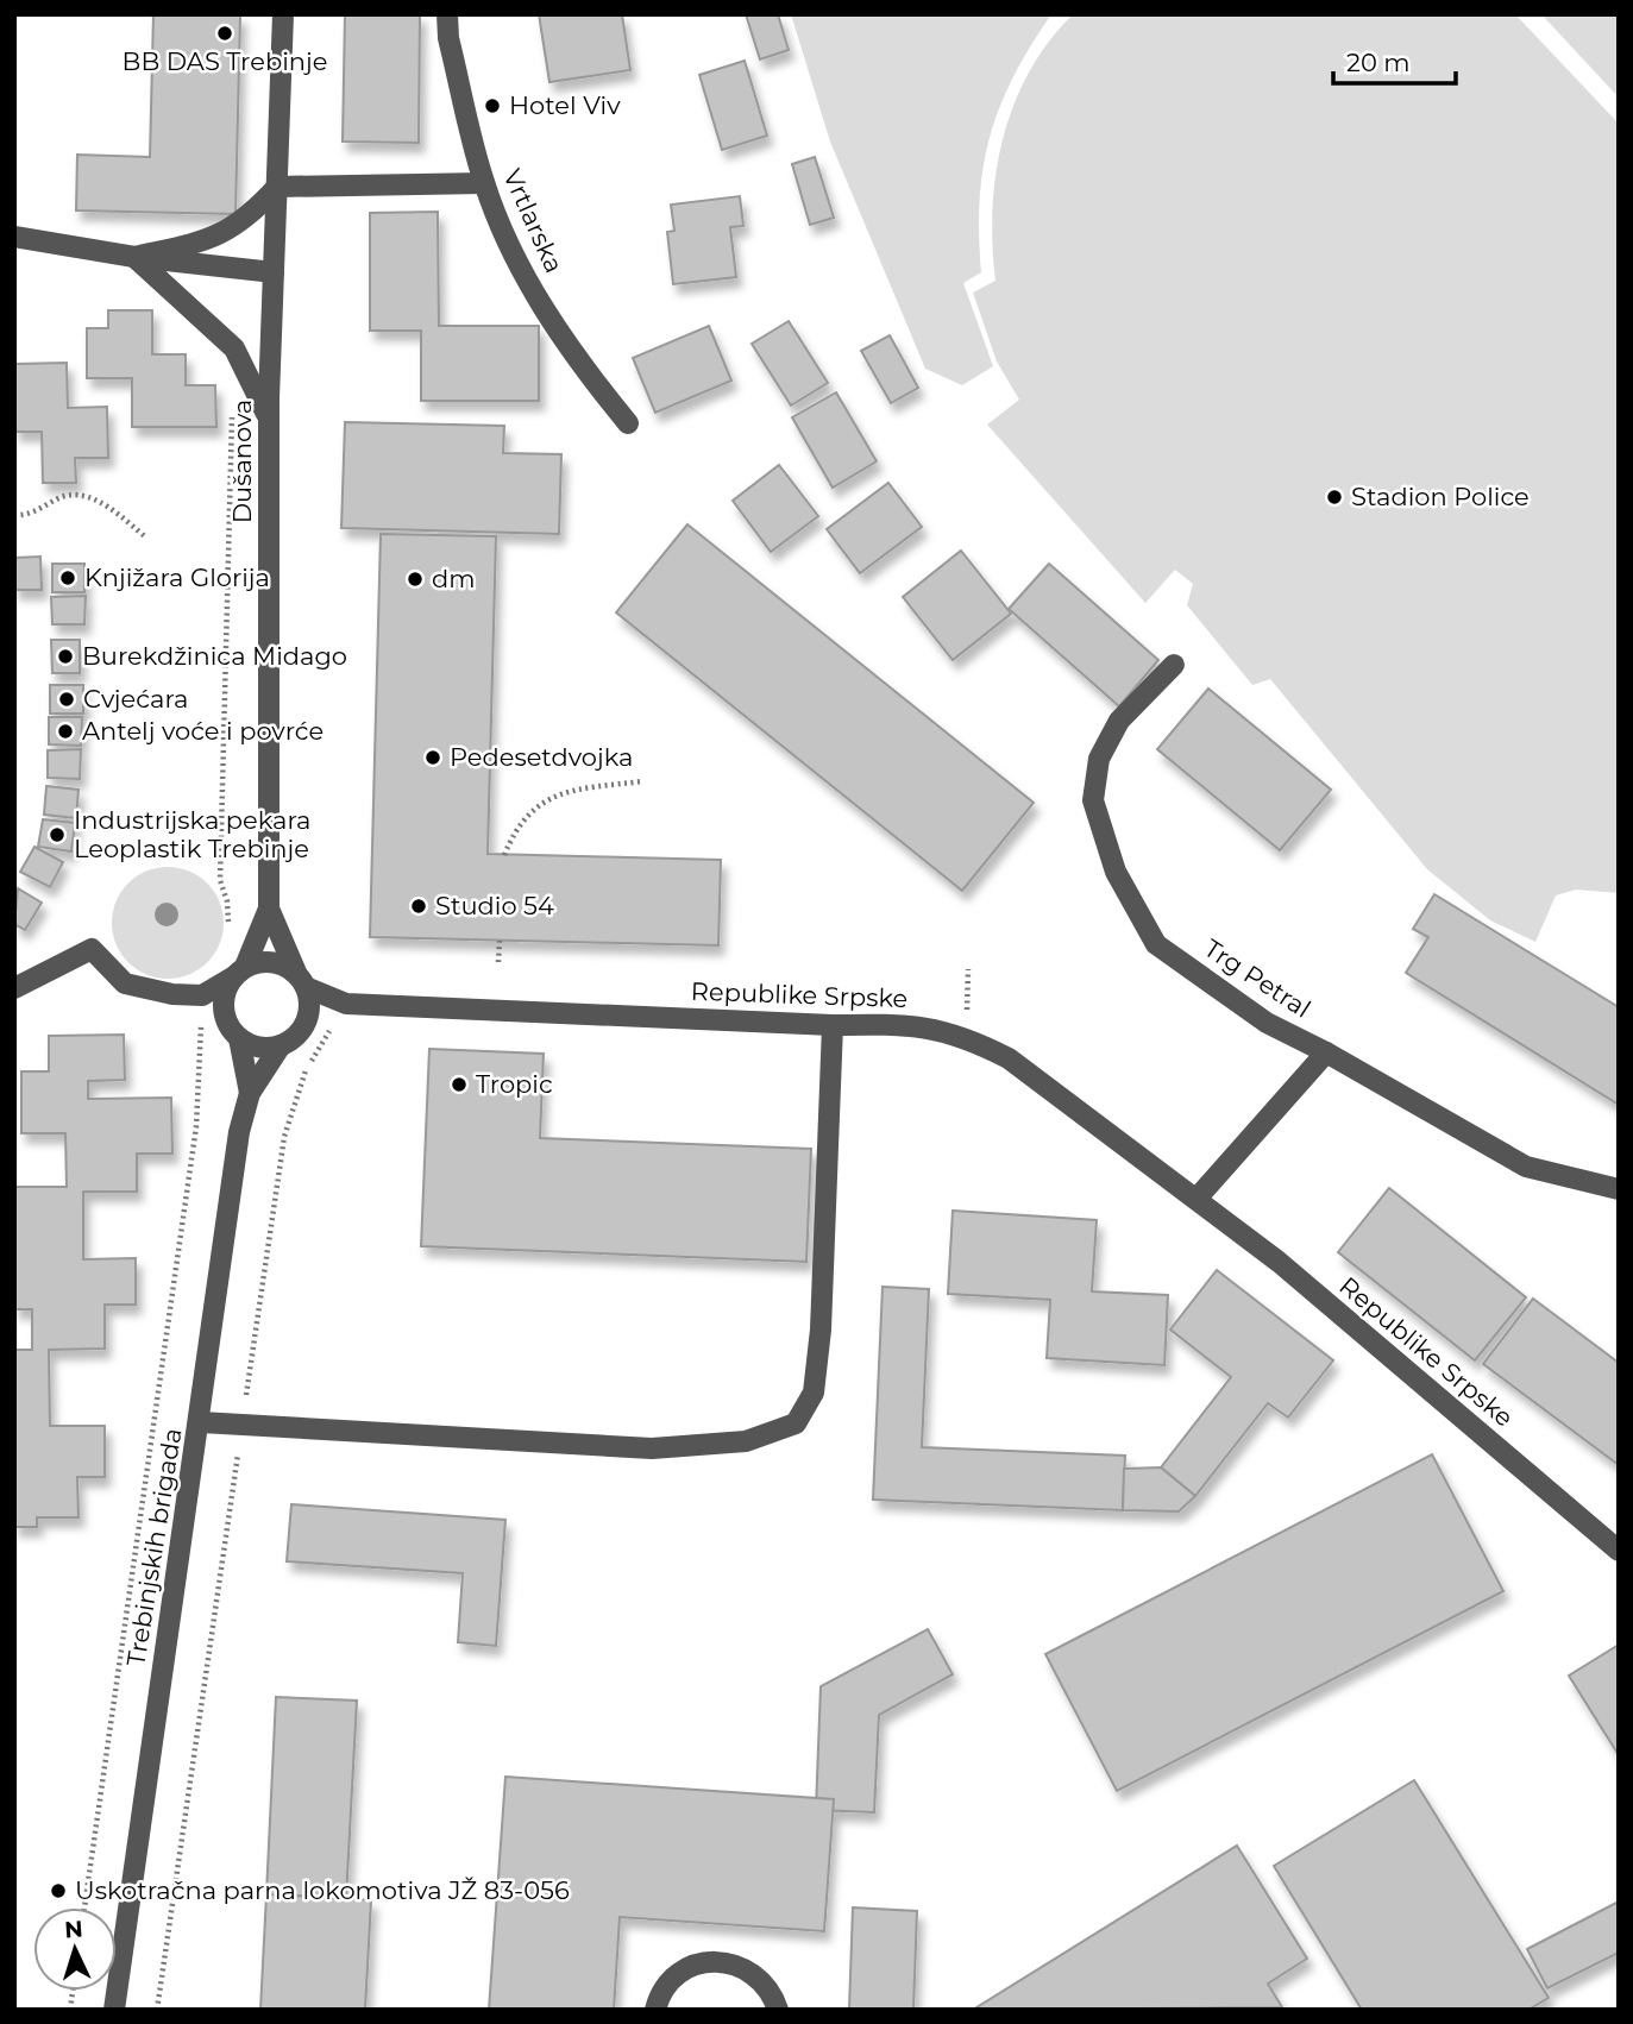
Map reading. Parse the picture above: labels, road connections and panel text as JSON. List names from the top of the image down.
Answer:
{
  "streets": {
    "street": [
      "Vrtlarska",
      "Dušanova",
      "Trg Petral",
      "Republike Srpske",
      "Trebinjskih brigada"
    ]
  },
  "places": [
    "BB DAS Trebinje",
    "Hotel Viv",
    "Stadion Police",
    "Knjižara Glorija",
    "dm",
    "Burekdžinica Midago",
    "Cvjećara",
    "Antelj voće i povrće",
    "Pedesetdvojka",
    "Industrijska pekara Leoplastik Trebinje",
    "Studio 54",
    "Tropic",
    "Uskotračna parna lokomotiva JŽ 83-056"
  ],
  "scale_bar": "20 m",
  "north": "top"
}
